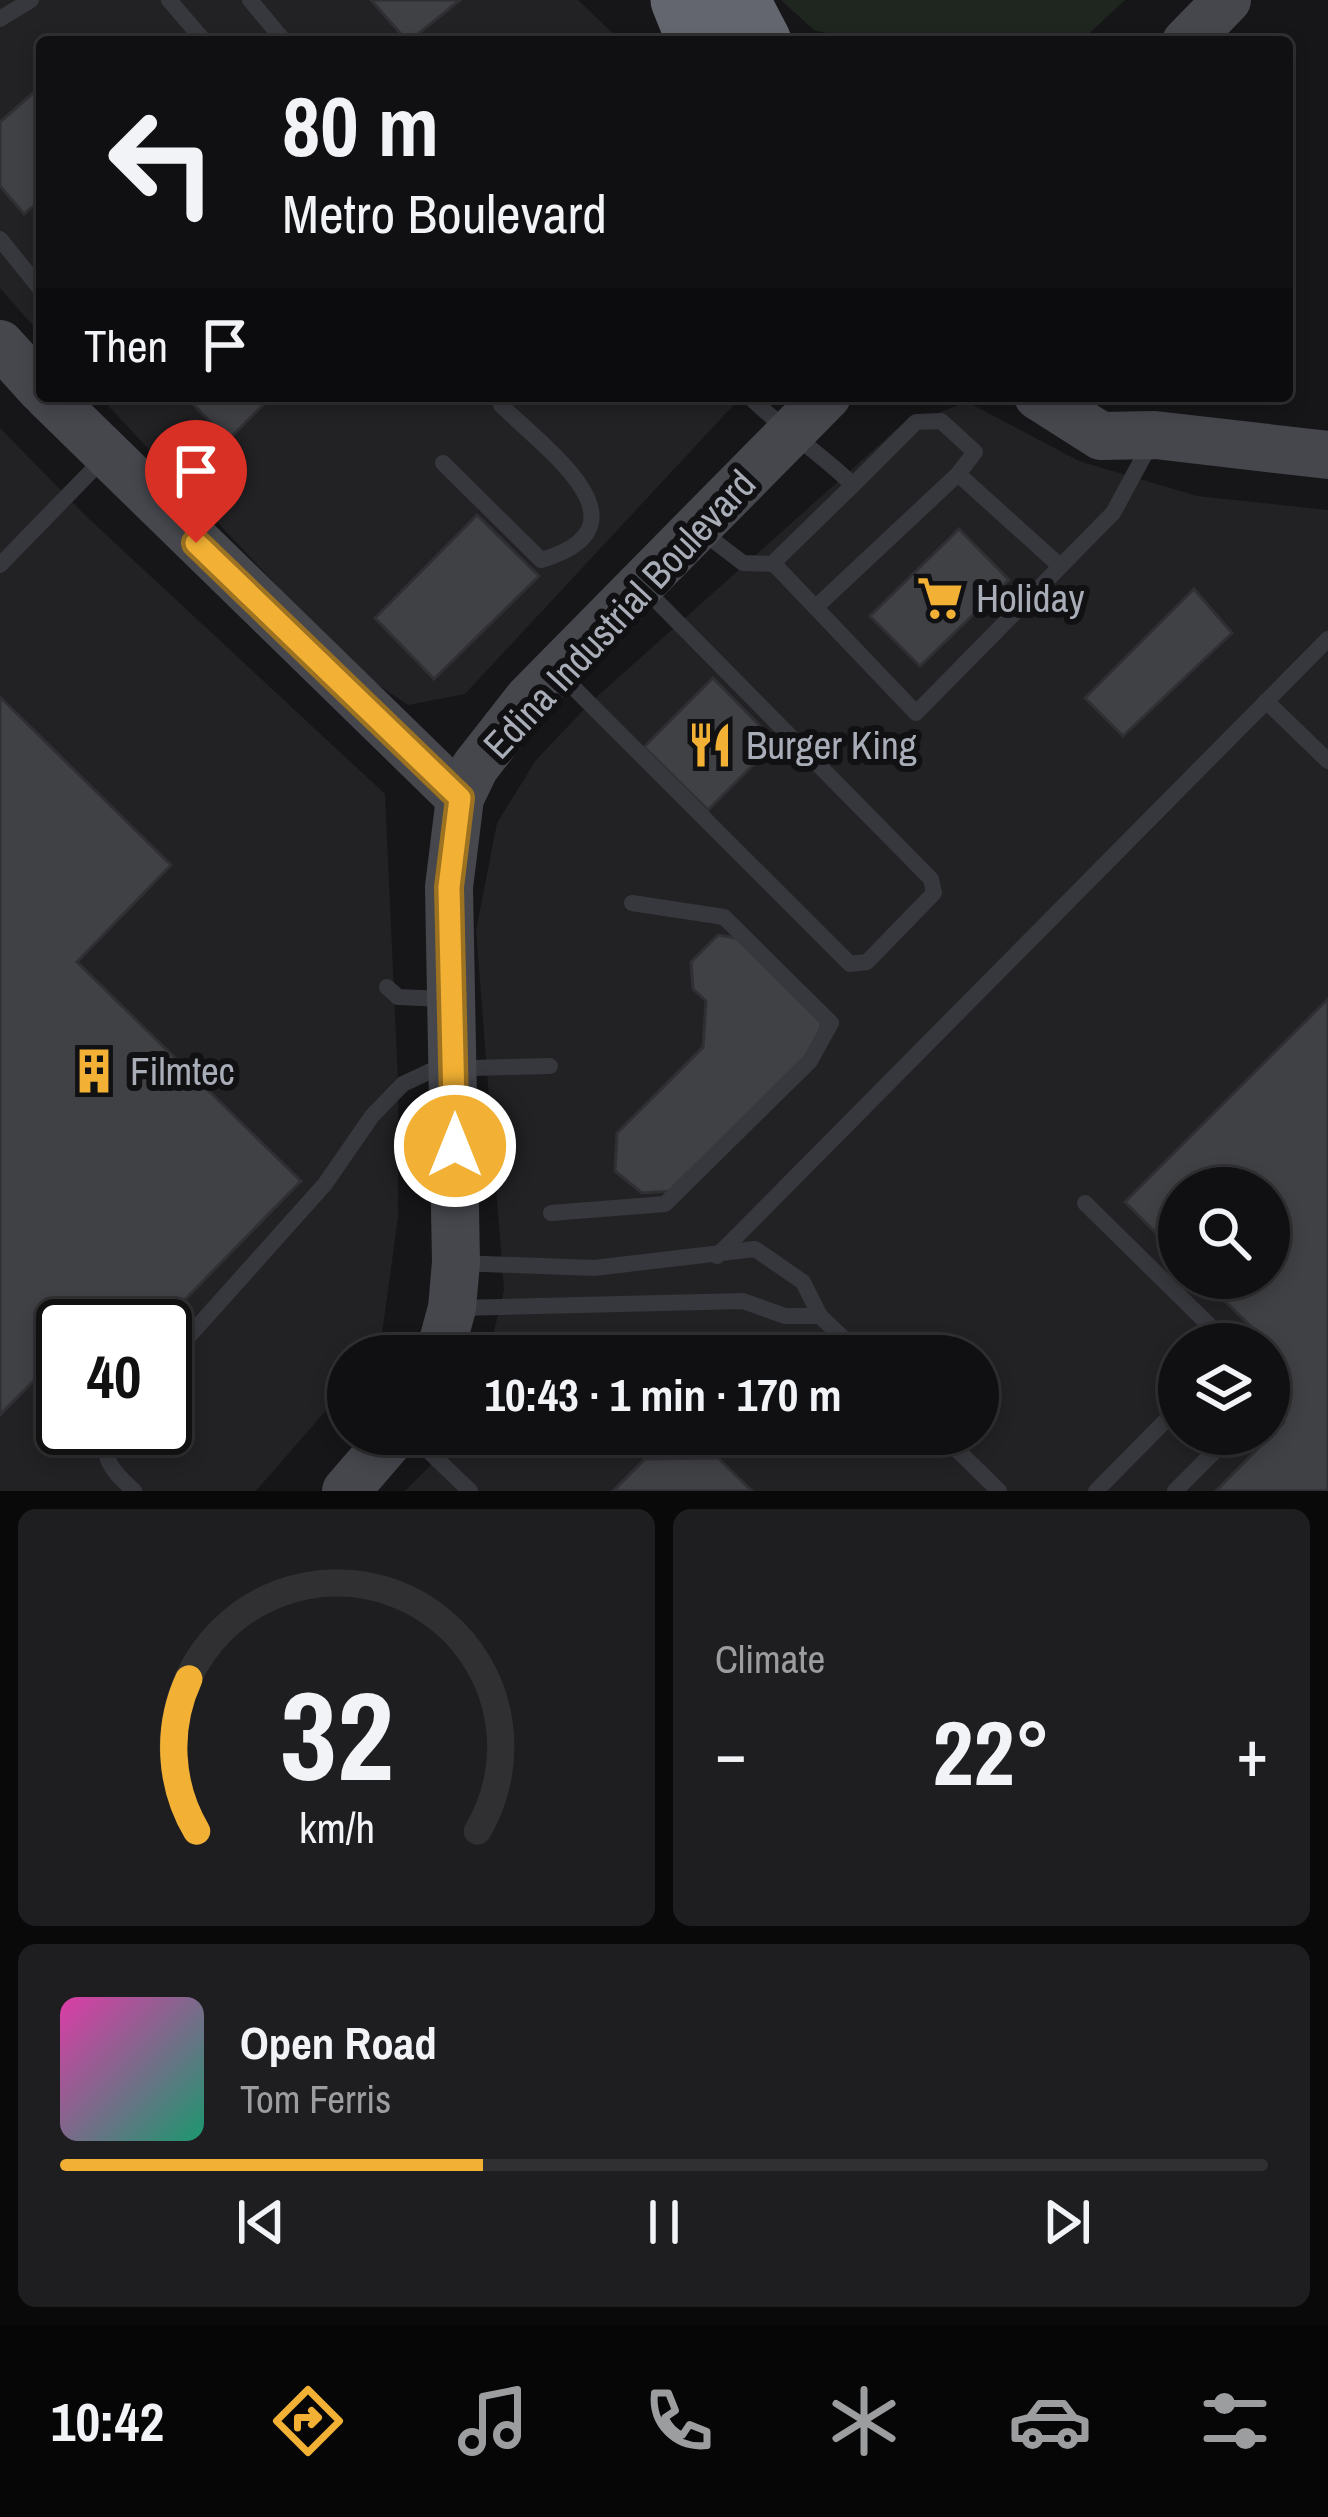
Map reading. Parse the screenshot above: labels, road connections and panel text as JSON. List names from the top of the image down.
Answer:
{
  "streets": {
    "street": ["Edina Industrial Boulevard"]
  },
  "places": {
    "supermarket": ["Holiday"],
    "restaurant": ["Burger King"],
    "building": ["Filmtec"]
  },
  "page": {
    "turn": ["80 m", "Metro Boulevard"],
    "then": "Then",
    "limit": "40",
    "trip": "10:43 · 1 min · 170 m",
    "tile": "Climate",
    "heat": ["−", "22°", "+"],
    "song": ["Open Road", "Tom Ferris"],
    "tabs": "10:42",
    "gauge": ["32", "km/h"]
  }
}
